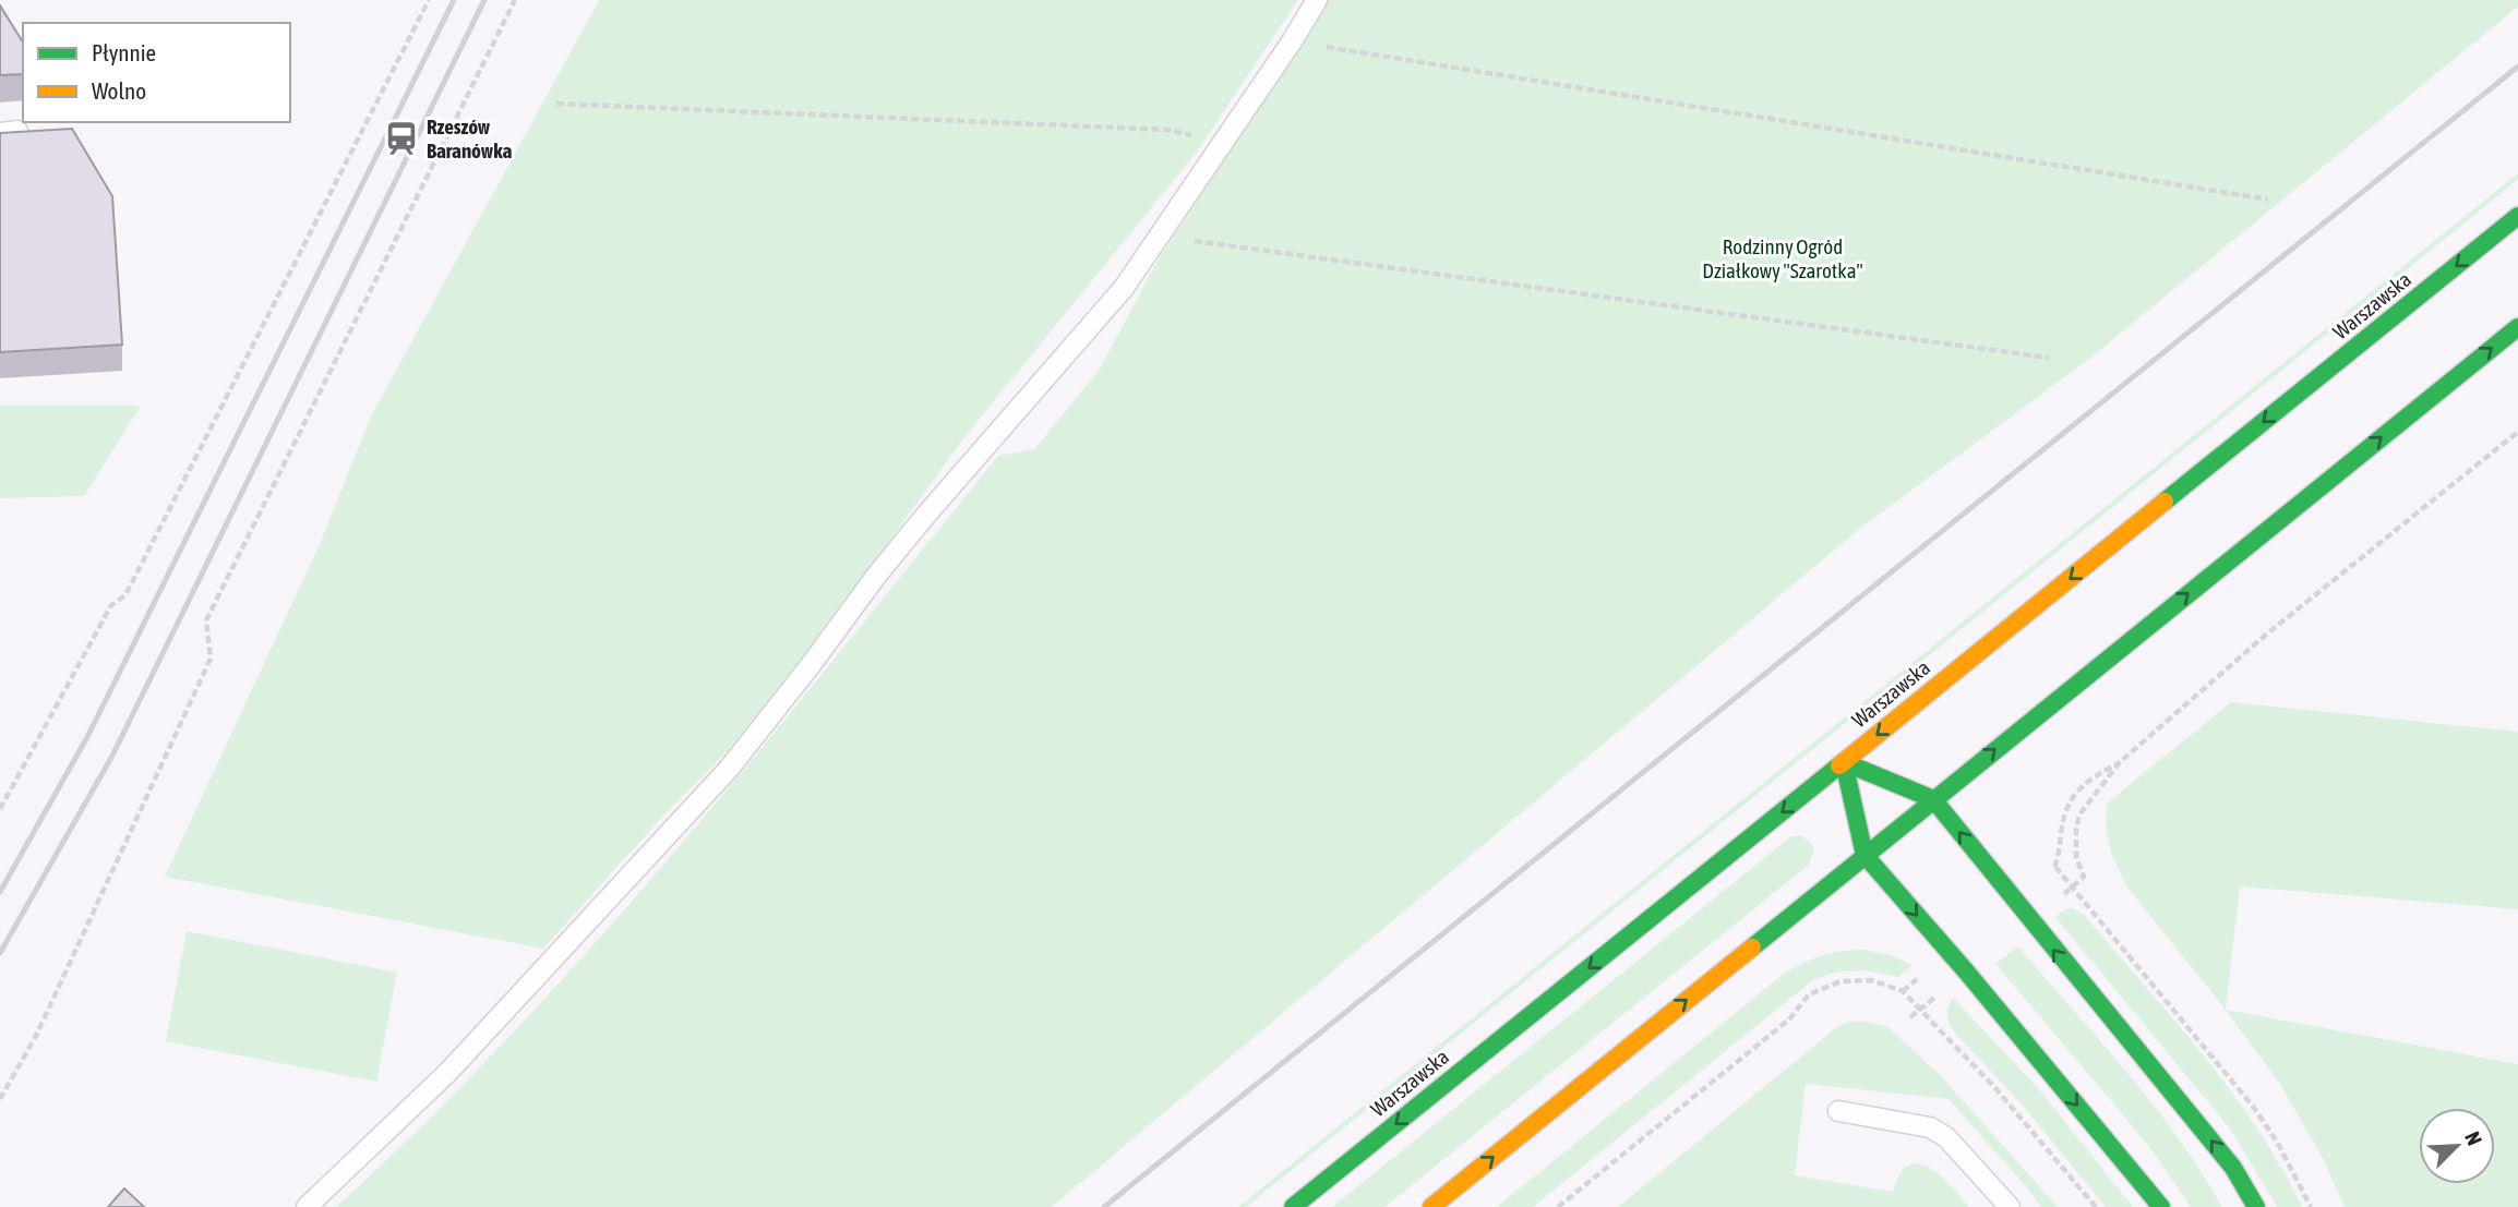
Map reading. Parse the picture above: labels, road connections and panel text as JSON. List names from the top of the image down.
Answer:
{
  "streets": {
    "main road": ["Warszawska"]
  },
  "parks": ["Rodzinny Ogród Działkowy \"Szarotka\""],
  "places": {
    "station": ["Rzeszów Baranówka"]
  },
  "legend": ["Płynnie", "Wolno"],
  "north": "top right"
}
